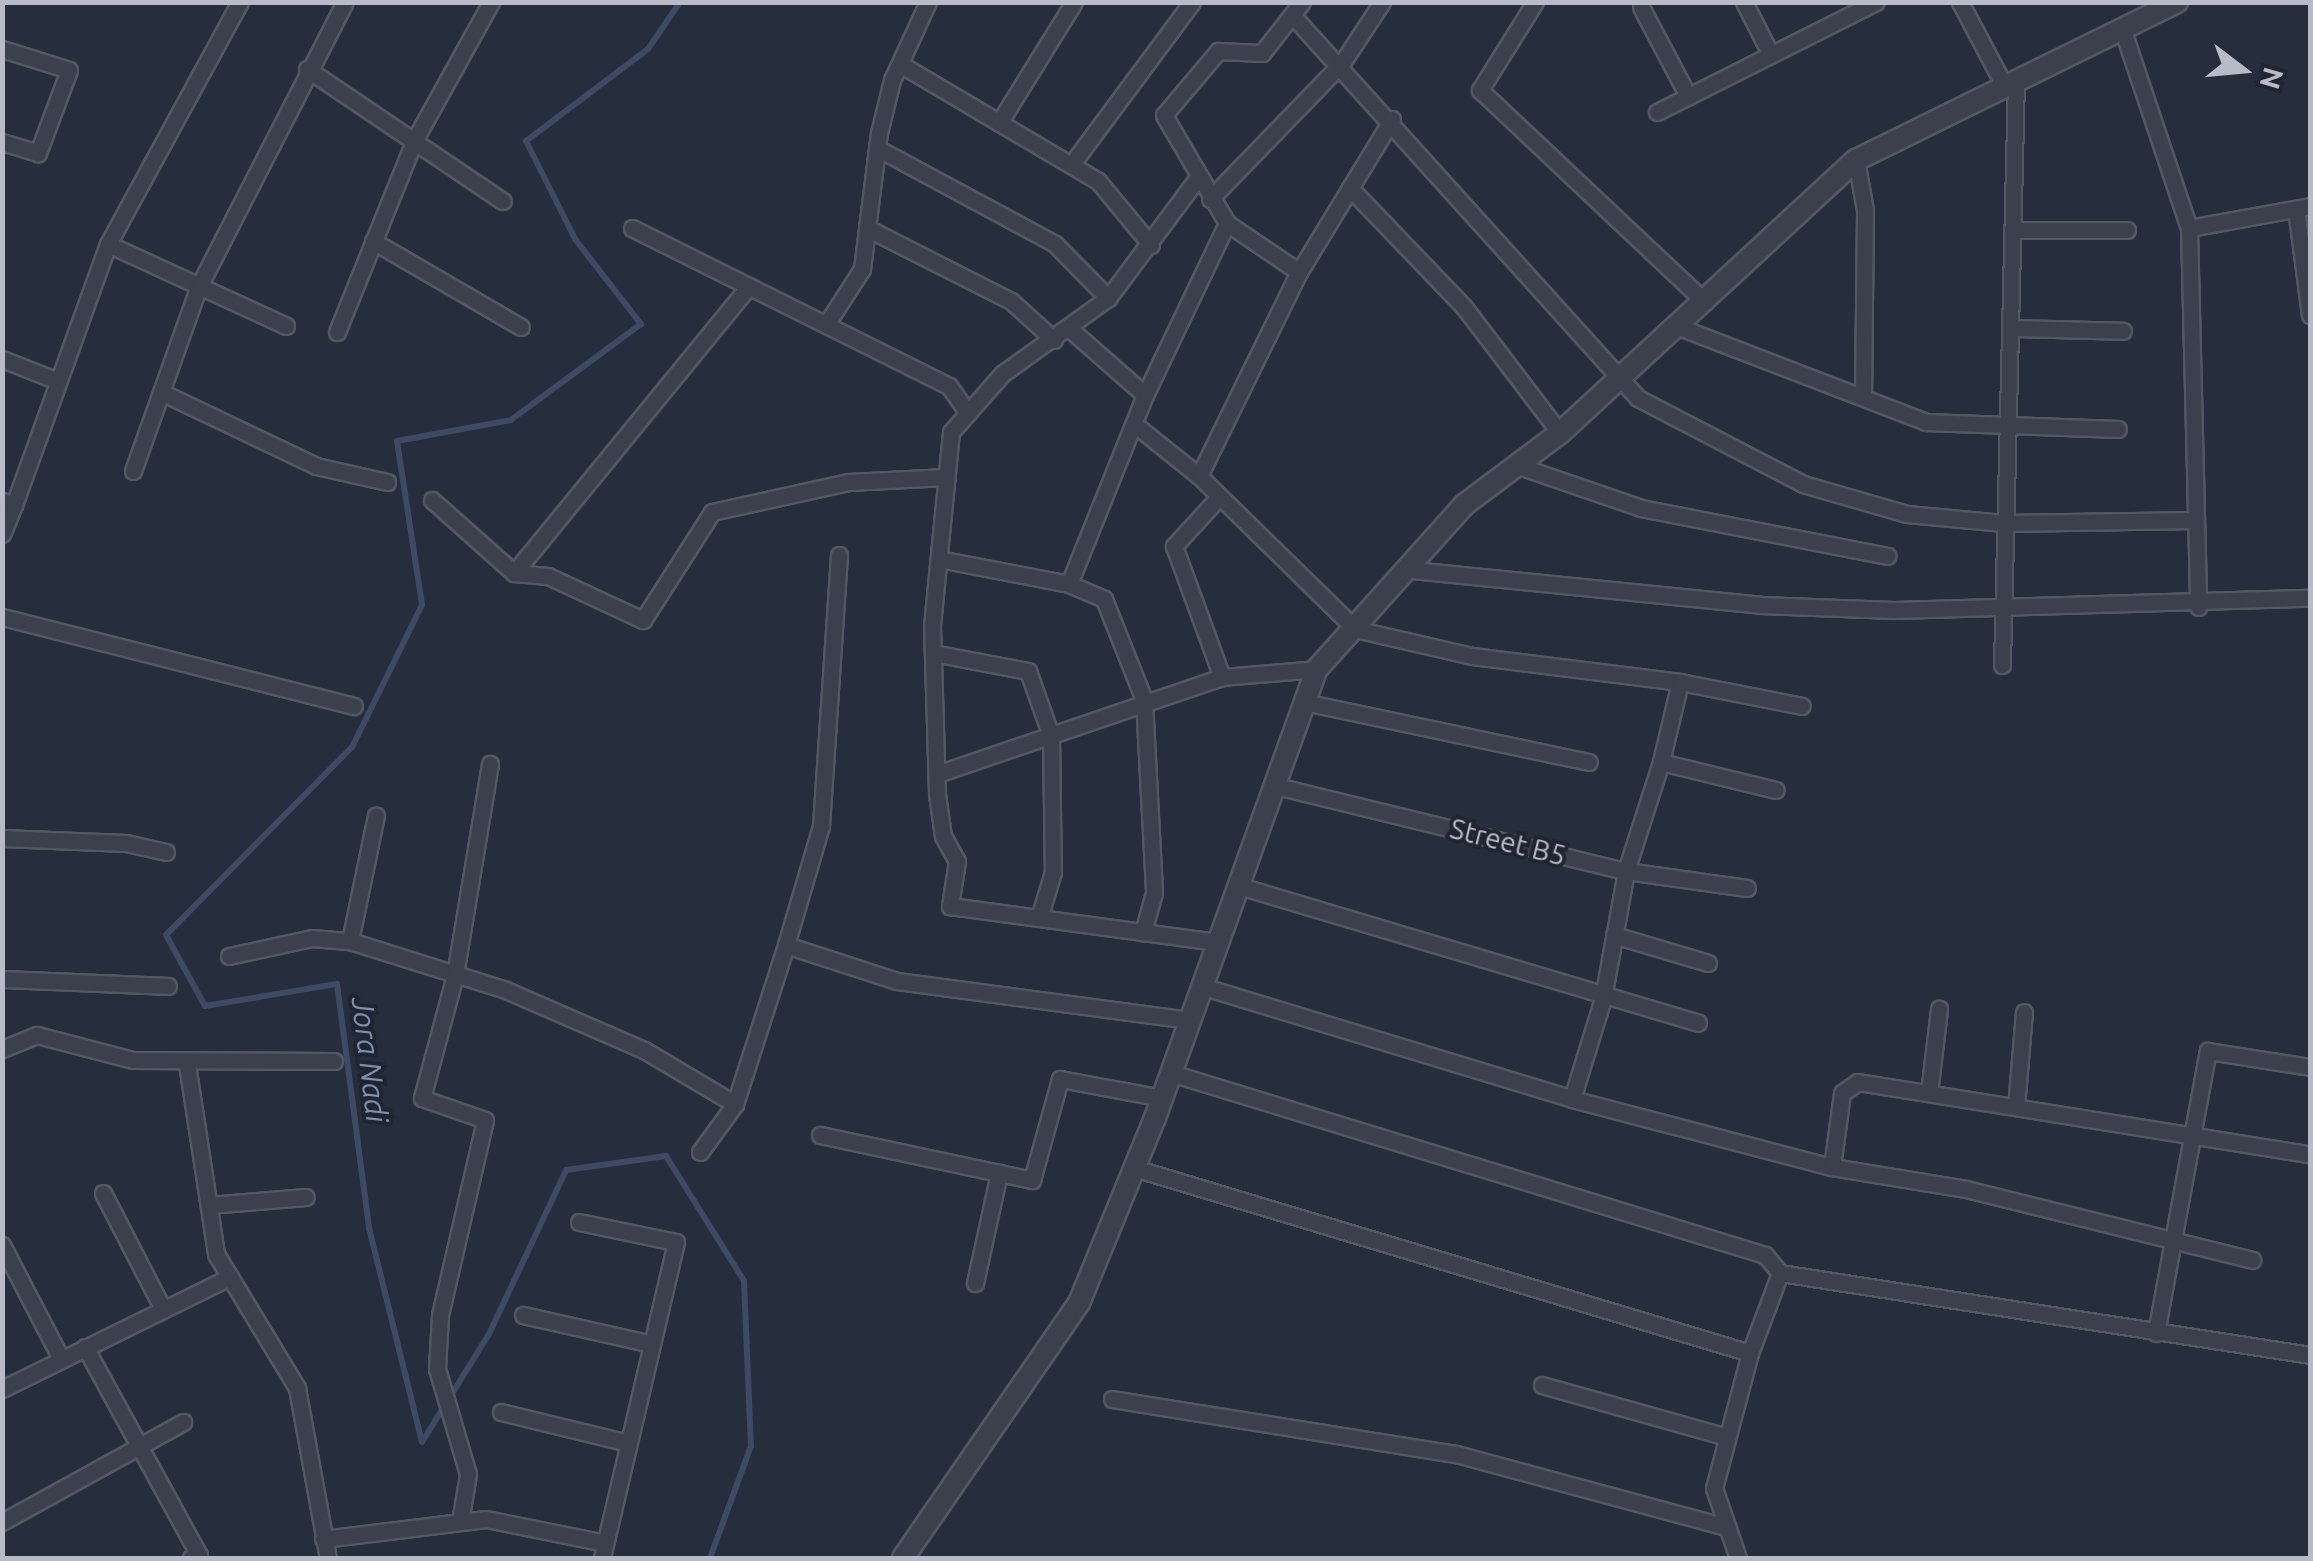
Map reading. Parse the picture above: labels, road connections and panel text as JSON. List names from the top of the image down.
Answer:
{
  "streets": {
    "street": ["Street B5"]
  },
  "water": ["Jora Nadi"],
  "north": "right"
}
